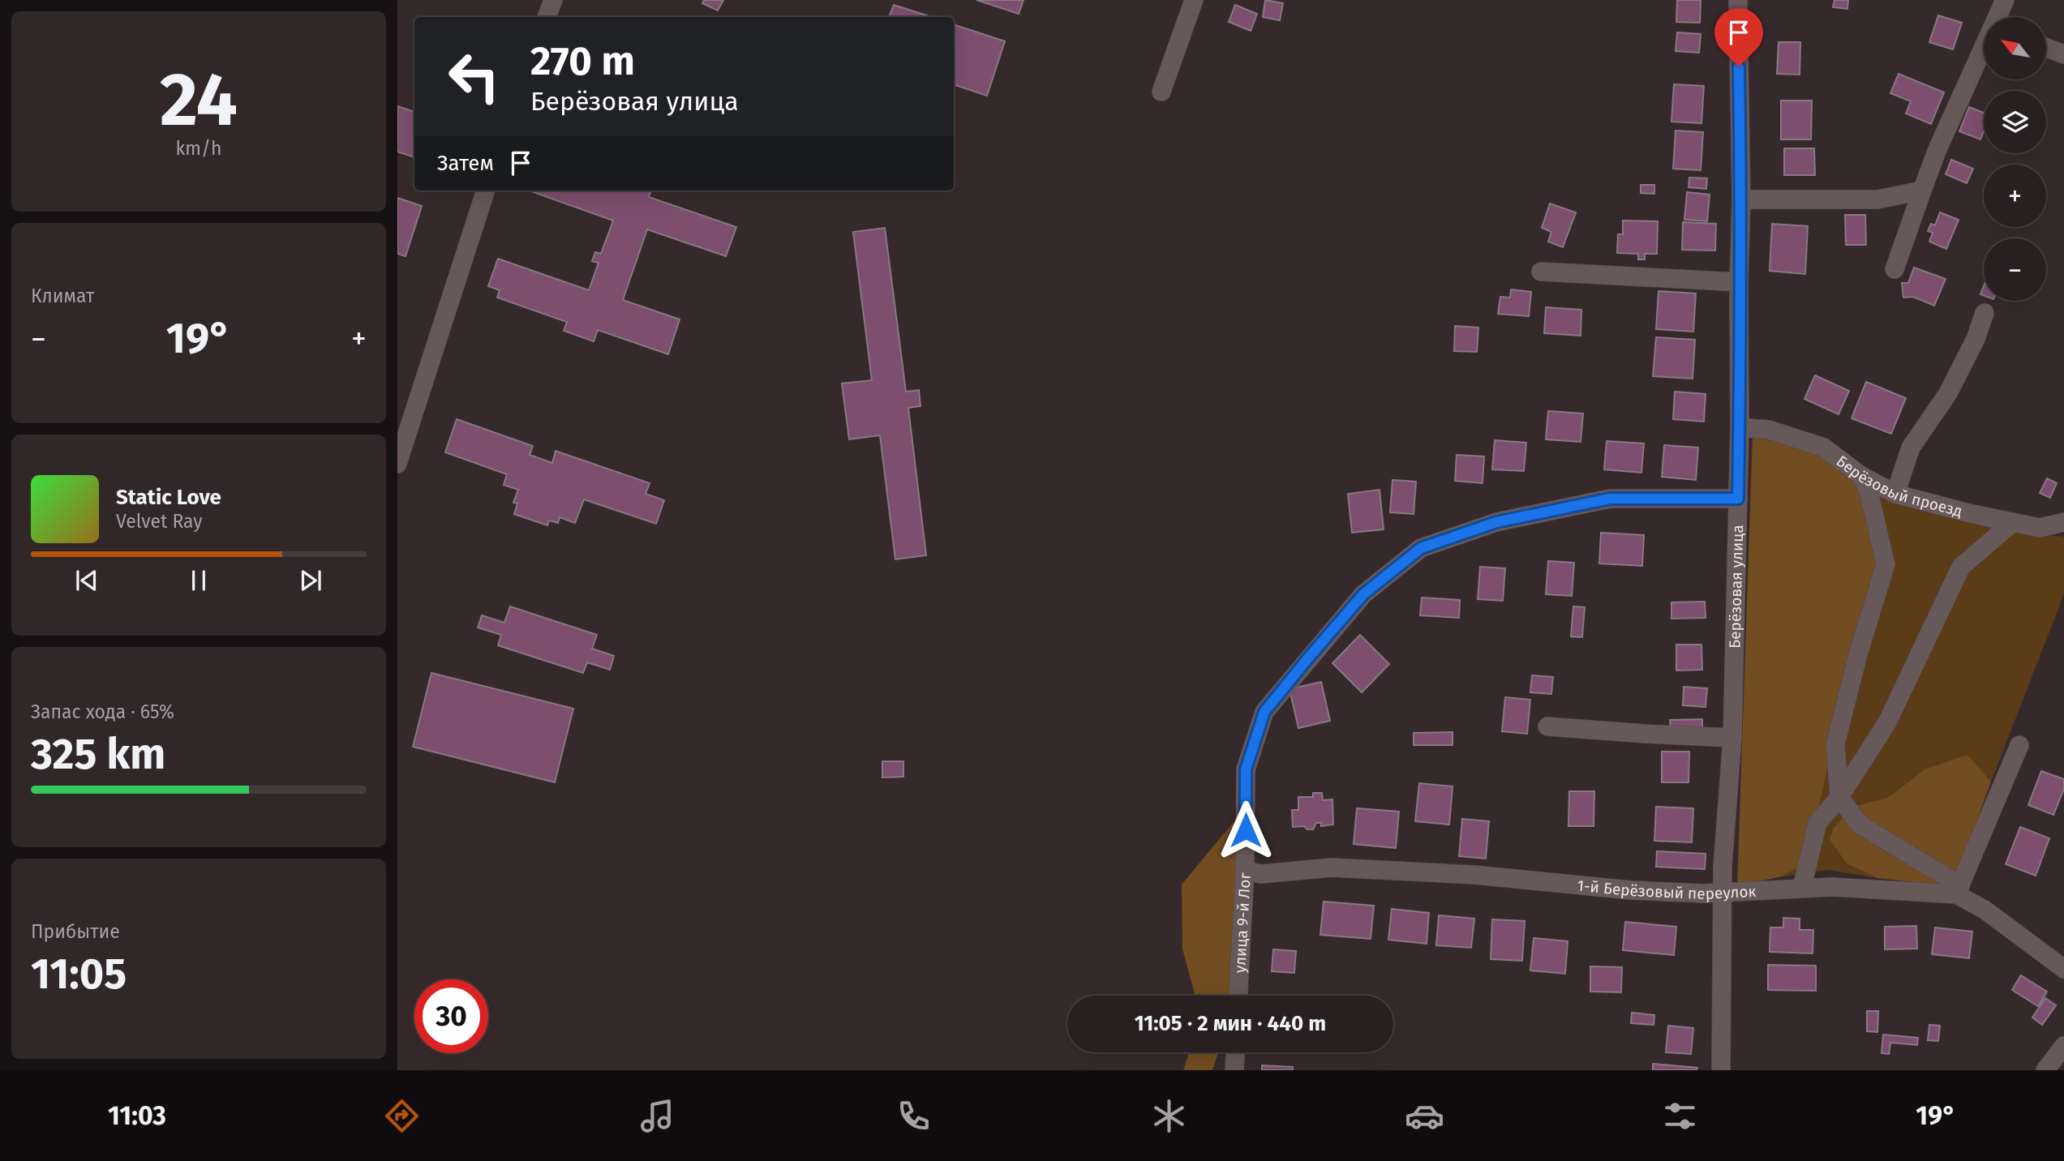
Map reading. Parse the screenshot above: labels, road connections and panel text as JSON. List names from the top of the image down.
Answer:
{
  "streets": {
    "street": [
      "Берёзовый проезд",
      "Берёзовая улица",
      "1-й Берёзовый переулок",
      "улица 9-й Лог"
    ]
  },
  "crossings": [
    ["Берёзовый проезд", "Берёзовая улица"],
    ["Берёзовая улица", "1-й Берёзовый переулок"],
    ["Берёзовая улица", "улица 9-й Лог"],
    ["1-й Берёзовый переулок", "улица 9-й Лог"]
  ],
  "north": "top left",
  "page": {
    "tile": [
      ["24", "km/h"],
      "Климат",
      ["Запас хода · 65%", "325 km"],
      ["Прибытие", "11:05"]
    ],
    "map_buttons": ["+", "−"],
    "turn": ["270 m", "Берёзовая улица"],
    "then": "Затем",
    "heat": ["−", "19°", "+"],
    "song": ["Static Love", "Velvet Ray"],
    "limit": "30",
    "trip": "11:05 · 2 мин · 440 m",
    "tabs": ["11:03", "19°"]
  }
}
